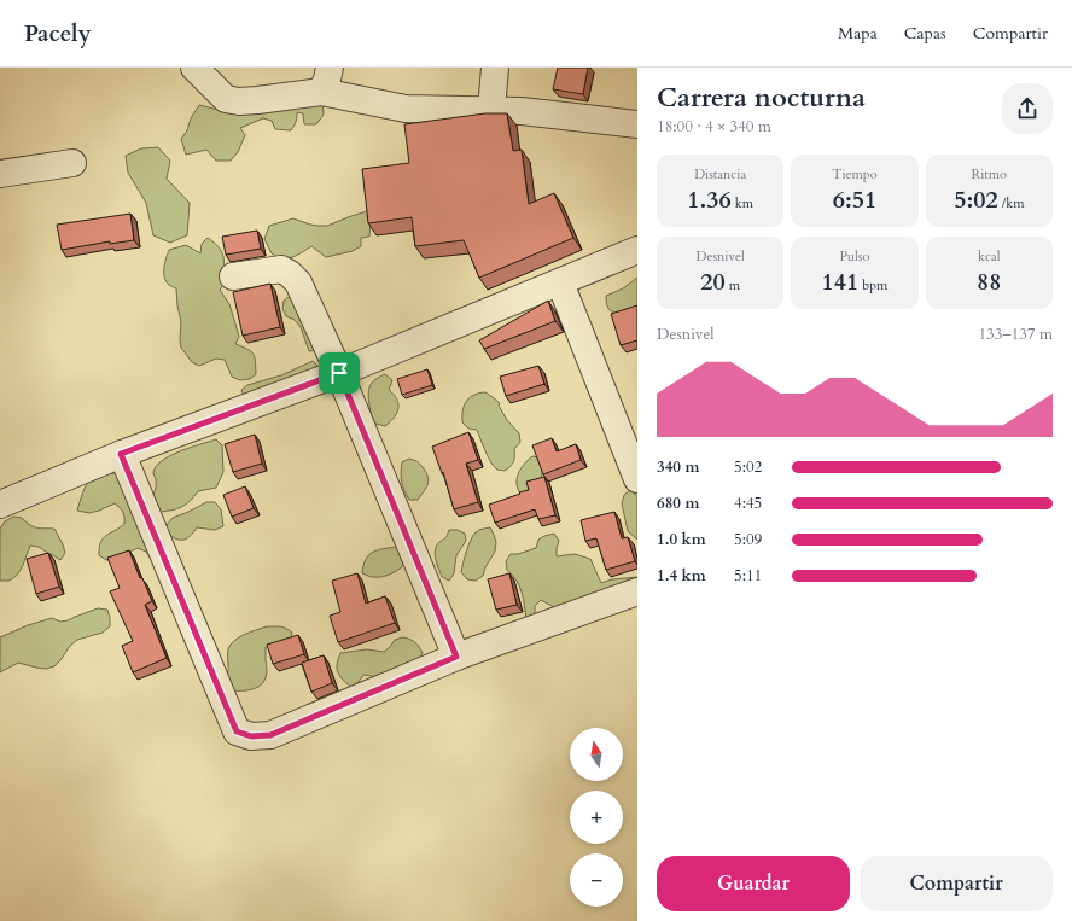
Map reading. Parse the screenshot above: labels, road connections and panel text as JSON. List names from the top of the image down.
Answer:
{
  "north": "top",
  "page": {
    "header": "Pacely",
    "nav": ["Mapa", "Capas", "Compartir"],
    "heading": ["Carrera nocturna", "18:00 · 4 × 340 m"],
    "stats": [
      ["Distancia", "1.36 km"],
      ["Tiempo", "6:51"],
      ["Ritmo", "5:02 /km"],
      ["Desnivel", "20 m"],
      ["Pulso", "141 bpm"],
      ["kcal", "88"]
    ],
    "chart": ["Desnivel", "133–137 m"],
    "list": [
      {
        "name": "340 m",
        "note": "5:02"
      },
      {
        "name": "680 m",
        "note": "4:45"
      },
      {
        "name": "1.0 km",
        "note": "5:09"
      },
      {
        "name": "1.4 km",
        "note": "5:11"
      }
    ],
    "map_buttons": ["+", "−"],
    "buttons": ["Guardar", "Compartir"]
  }
}
